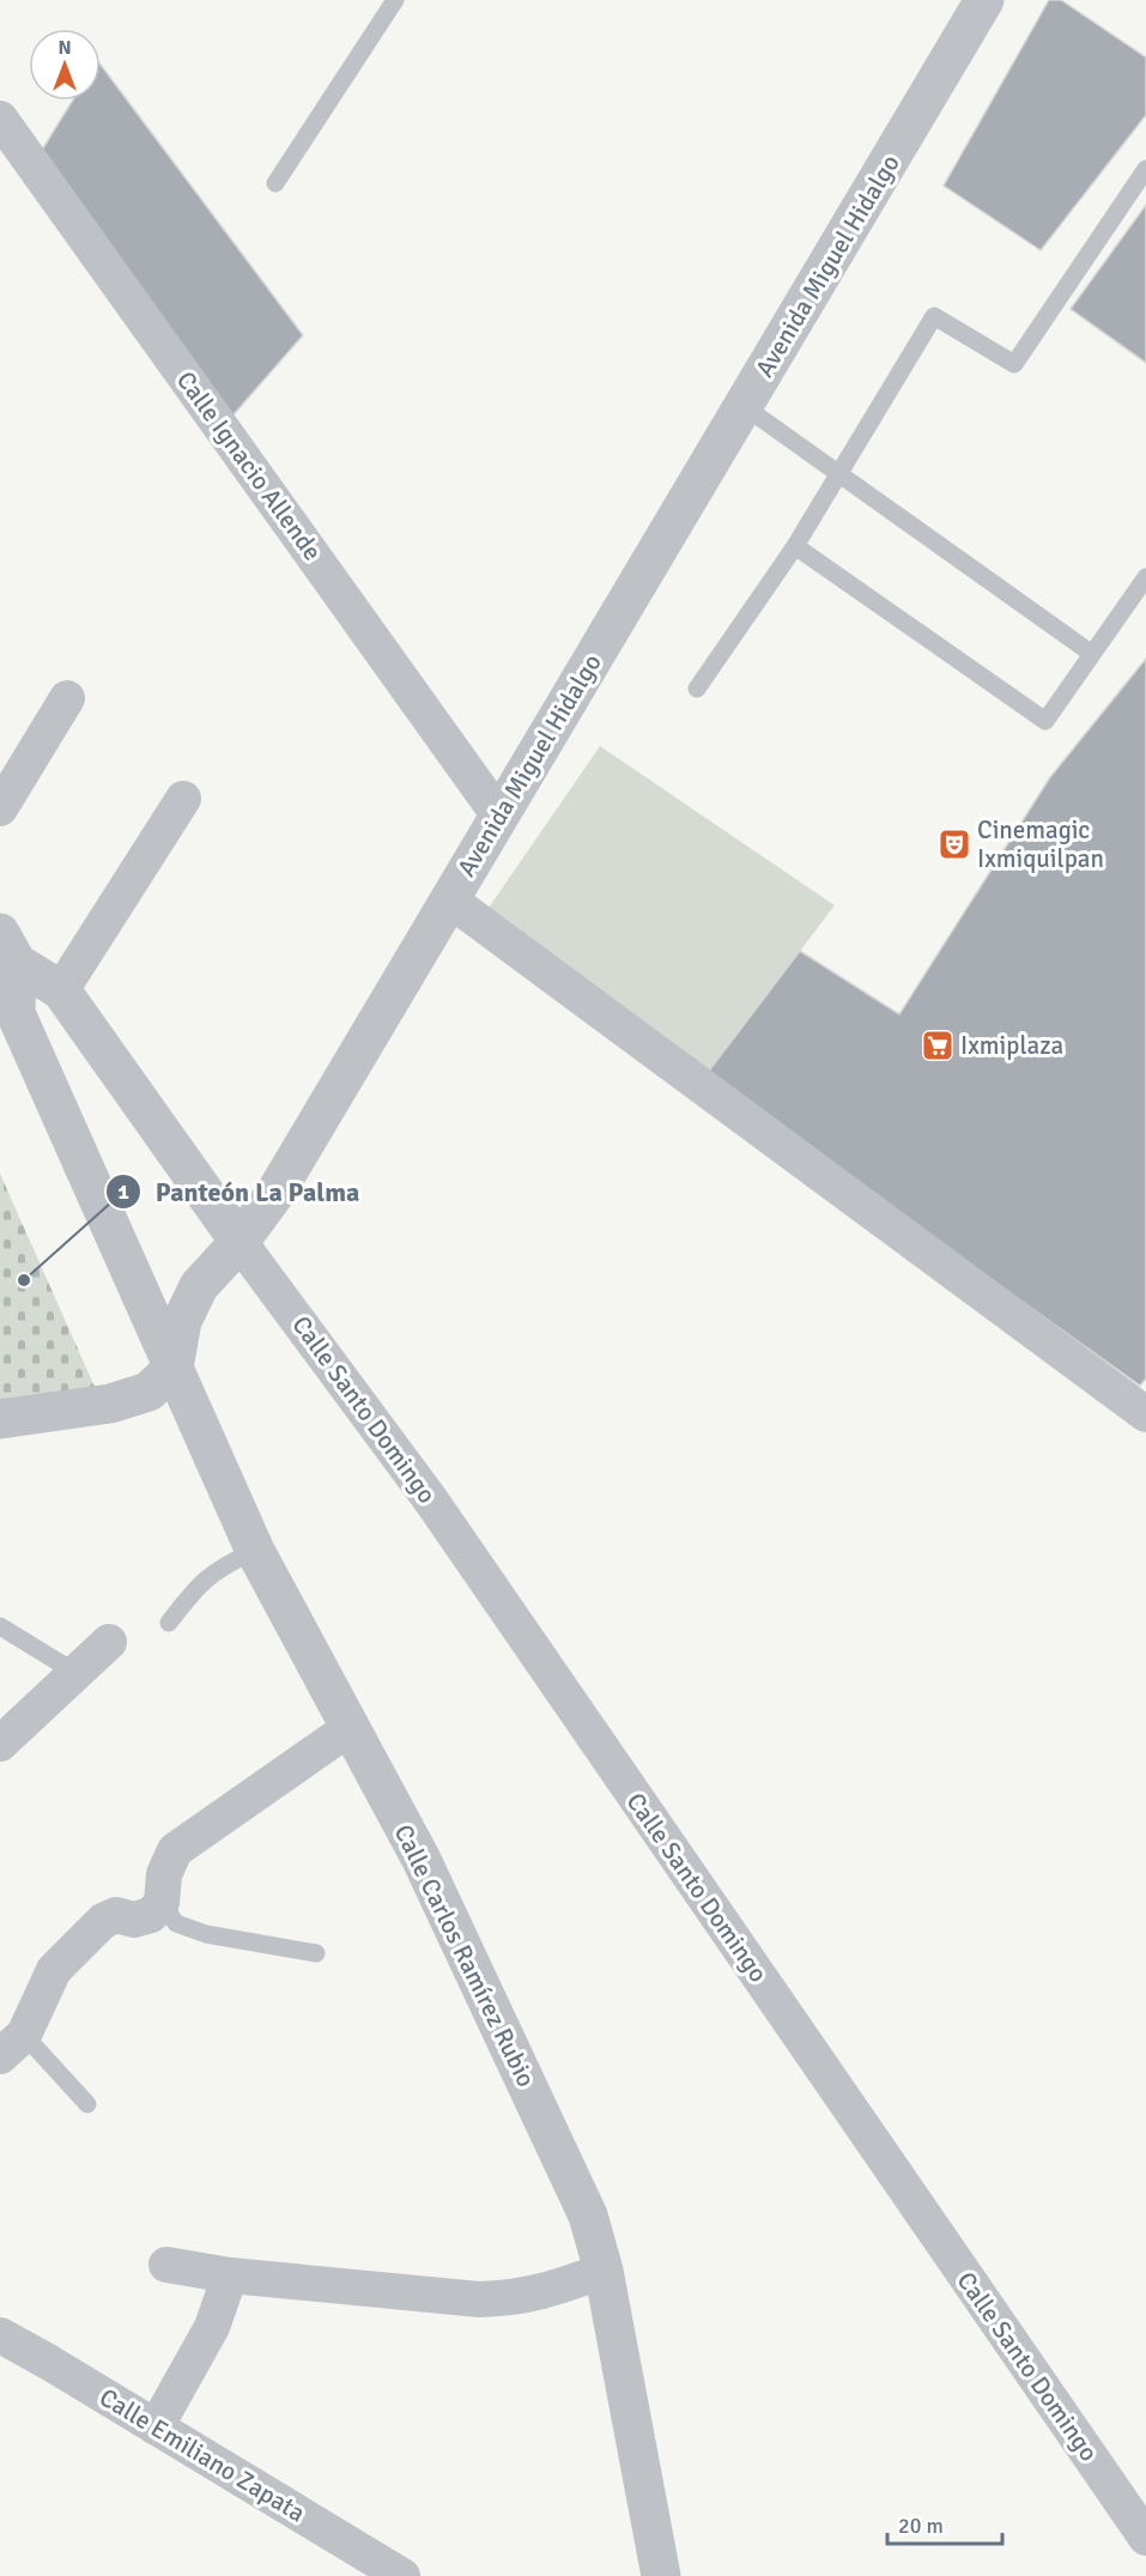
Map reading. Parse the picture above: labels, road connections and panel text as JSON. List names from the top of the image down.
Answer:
{
  "streets": {
    "street": [
      "Avenida Miguel Hidalgo",
      "Calle Ignacio Allende",
      "Calle Santo Domingo",
      "Calle Carlos Ramírez Rubio",
      "Calle Emiliano Zapata"
    ]
  },
  "crossings": [
    ["Avenida Miguel Hidalgo", "Calle Ignacio Allende"],
    ["Avenida Miguel Hidalgo", "Calle Santo Domingo"],
    ["Avenida Miguel Hidalgo", "Calle Carlos Ramírez Rubio"]
  ],
  "places": {
    "theatre": ["Cinemagic Ixmiquilpan"],
    "supermarket": ["Ixmiplaza"],
    "other": ["Panteón La Palma"]
  },
  "scale_bar": "20 m",
  "north": "top"
}
